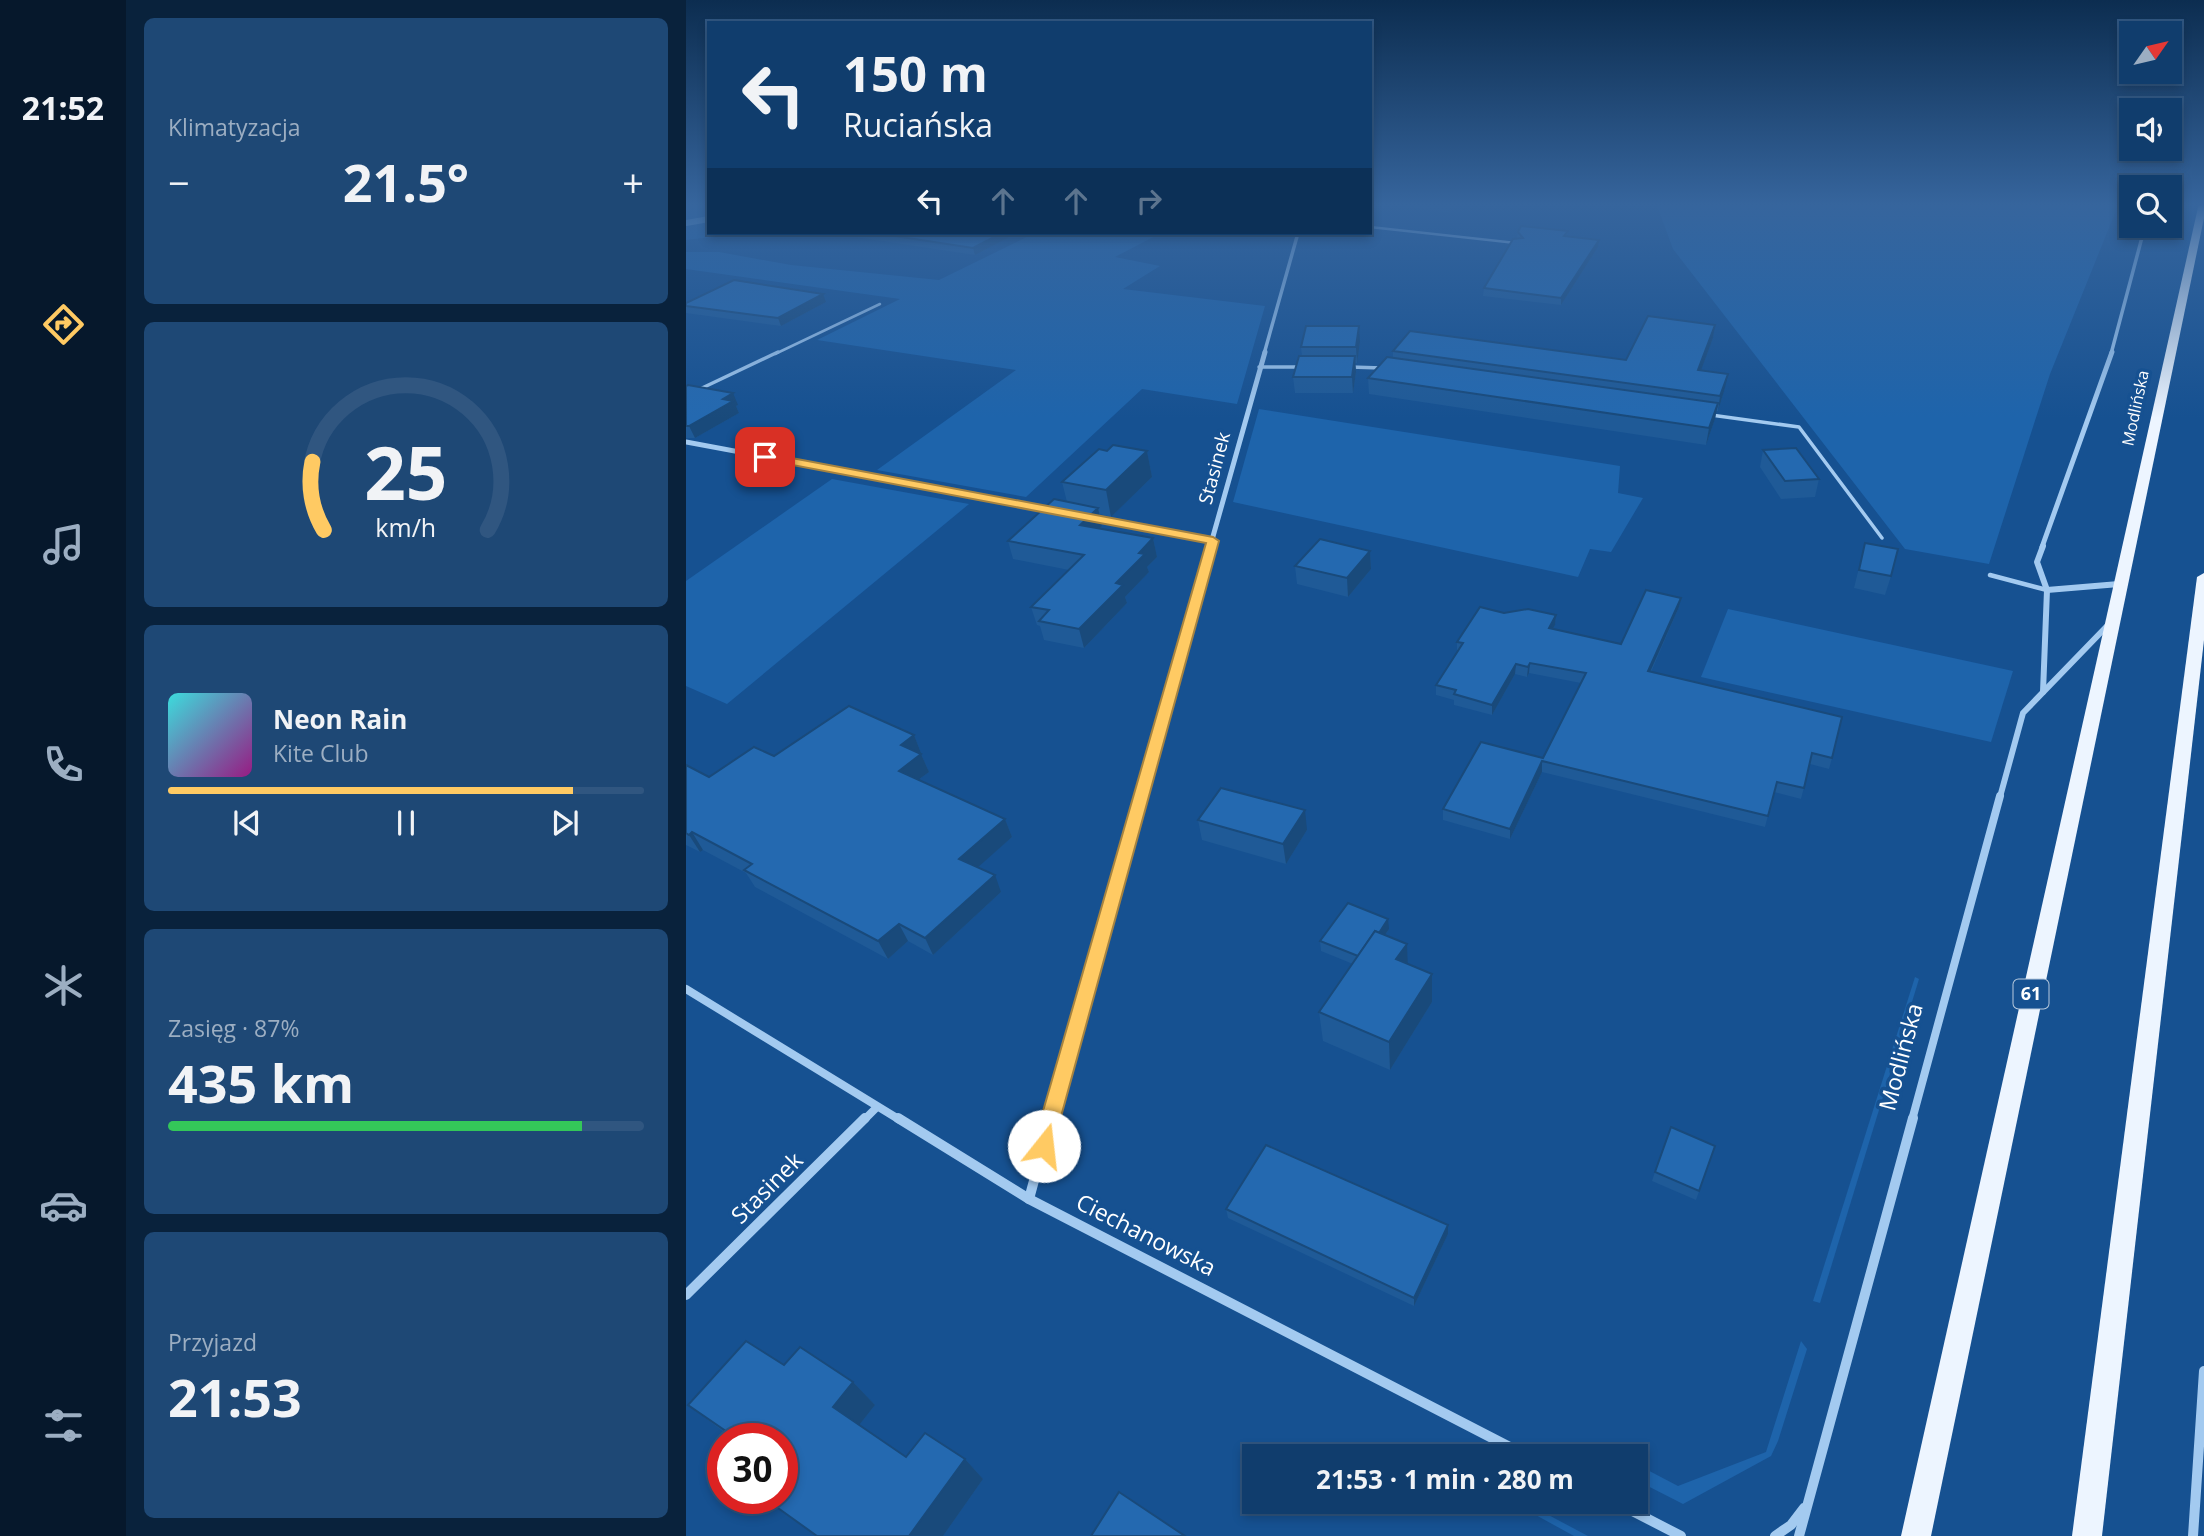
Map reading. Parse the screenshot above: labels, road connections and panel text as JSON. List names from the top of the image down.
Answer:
{
  "streets": {
    "main road": ["Modlińska", "61"],
    "street": ["Stasinek", "Ciechanowska"]
  },
  "crossings": [
    ["Stasinek", "Ciechanowska"]
  ],
  "north": "top right",
  "page": {
    "tabs": "21:52",
    "tile": [
      "Klimatyzacja",
      ["Zasięg · 87%", "435 km"],
      ["Przyjazd", "21:53"]
    ],
    "turn": ["150 m", "Ruciańska"],
    "heat": ["−", "21.5°", "+"],
    "song": ["Neon Rain", "Kite Club"],
    "limit": "30",
    "trip": "21:53 · 1 min · 280 m",
    "gauge": ["25", "km/h"]
  }
}
